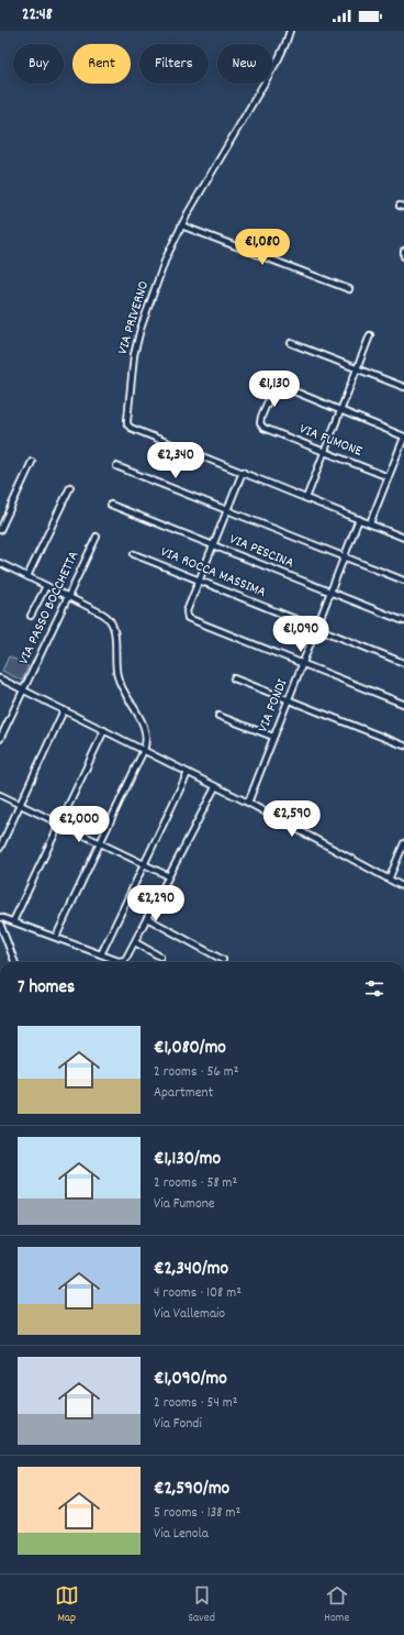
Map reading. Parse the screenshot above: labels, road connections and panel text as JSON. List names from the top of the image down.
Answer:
{
  "streets": {
    "street": [
      "VIA PRIVERNO",
      "VIA FUMONE",
      "VIA PESCINA",
      "VIA ROCCA MASSIMA",
      "VIA PASSO BOCCHETTA",
      "VIA FONDI"
    ]
  },
  "crossings": [
    ["VIA PRIVERNO", "VIA FONDI"],
    ["VIA PESCINA", "VIA FONDI"],
    ["VIA ROCCA MASSIMA", "VIA FONDI"]
  ],
  "page": {
    "status": "22:48",
    "chip": [
      "Buy",
      "Rent",
      "Filters",
      "New"
    ],
    "price": [
      "€1,080",
      "€1,130",
      "€2,340",
      "€1,090",
      "€2,590",
      "€2,000",
      "€2,290"
    ],
    "heading": "7 homes",
    "list": [
      {
        "name": "€1,080/mo",
        "note": "2 rooms · 56 m² · Apartment"
      },
      {
        "name": "€1,130/mo",
        "note": "2 rooms · 58 m² · Via Fumone"
      },
      {
        "name": "€2,340/mo",
        "note": "4 rooms · 108 m² · Via Vallemaio"
      },
      {
        "name": "€1,090/mo",
        "note": "2 rooms · 54 m² · Via Fondi"
      },
      {
        "name": "€2,590/mo",
        "note": "5 rooms · 138 m² · Via Lenola"
      }
    ],
    "tabs": ["Map", "Saved", "Home"]
  }
}
